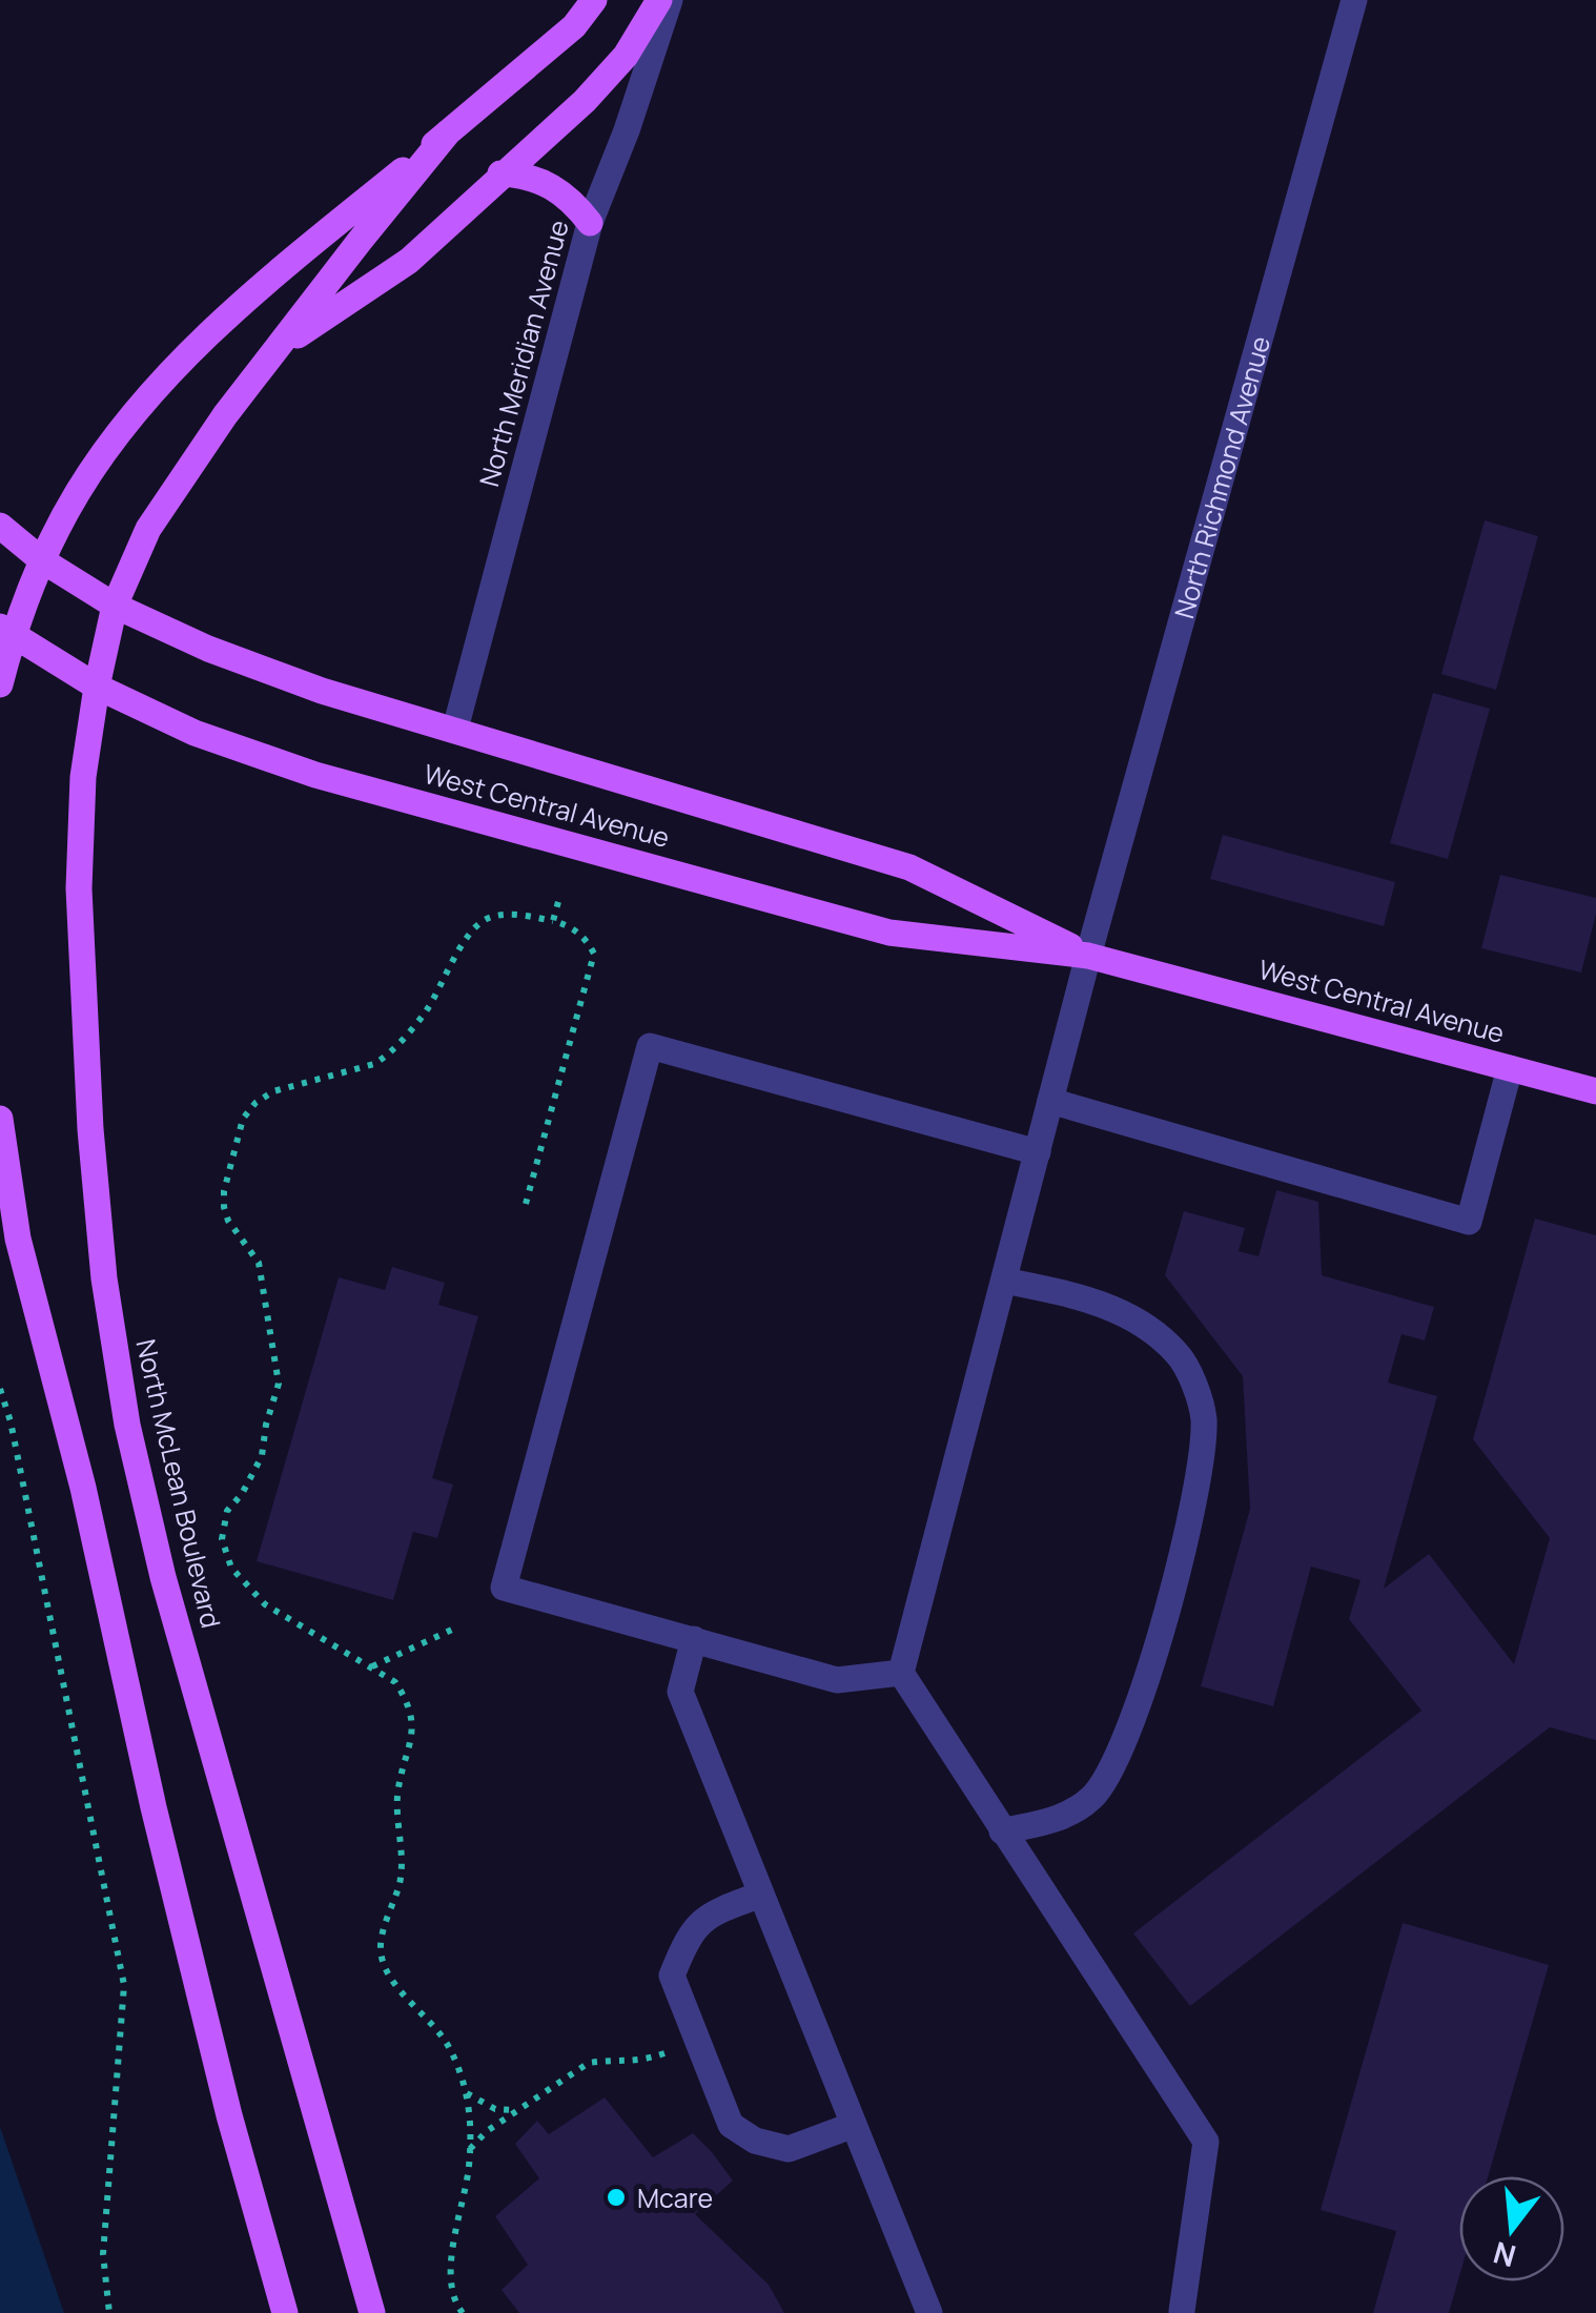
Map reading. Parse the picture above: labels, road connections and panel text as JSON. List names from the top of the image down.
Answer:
{
  "streets": {
    "main road": ["West Central Avenue", "North McLean Boulevard"],
    "street": ["North Meridian Avenue", "North Richmond Avenue"]
  },
  "crossings": [
    ["North Meridian Avenue", "West Central Avenue"],
    ["North Richmond Avenue", "West Central Avenue"],
    ["West Central Avenue", "North McLean Boulevard"]
  ],
  "places": ["Mcare"],
  "north": "bottom"
}
